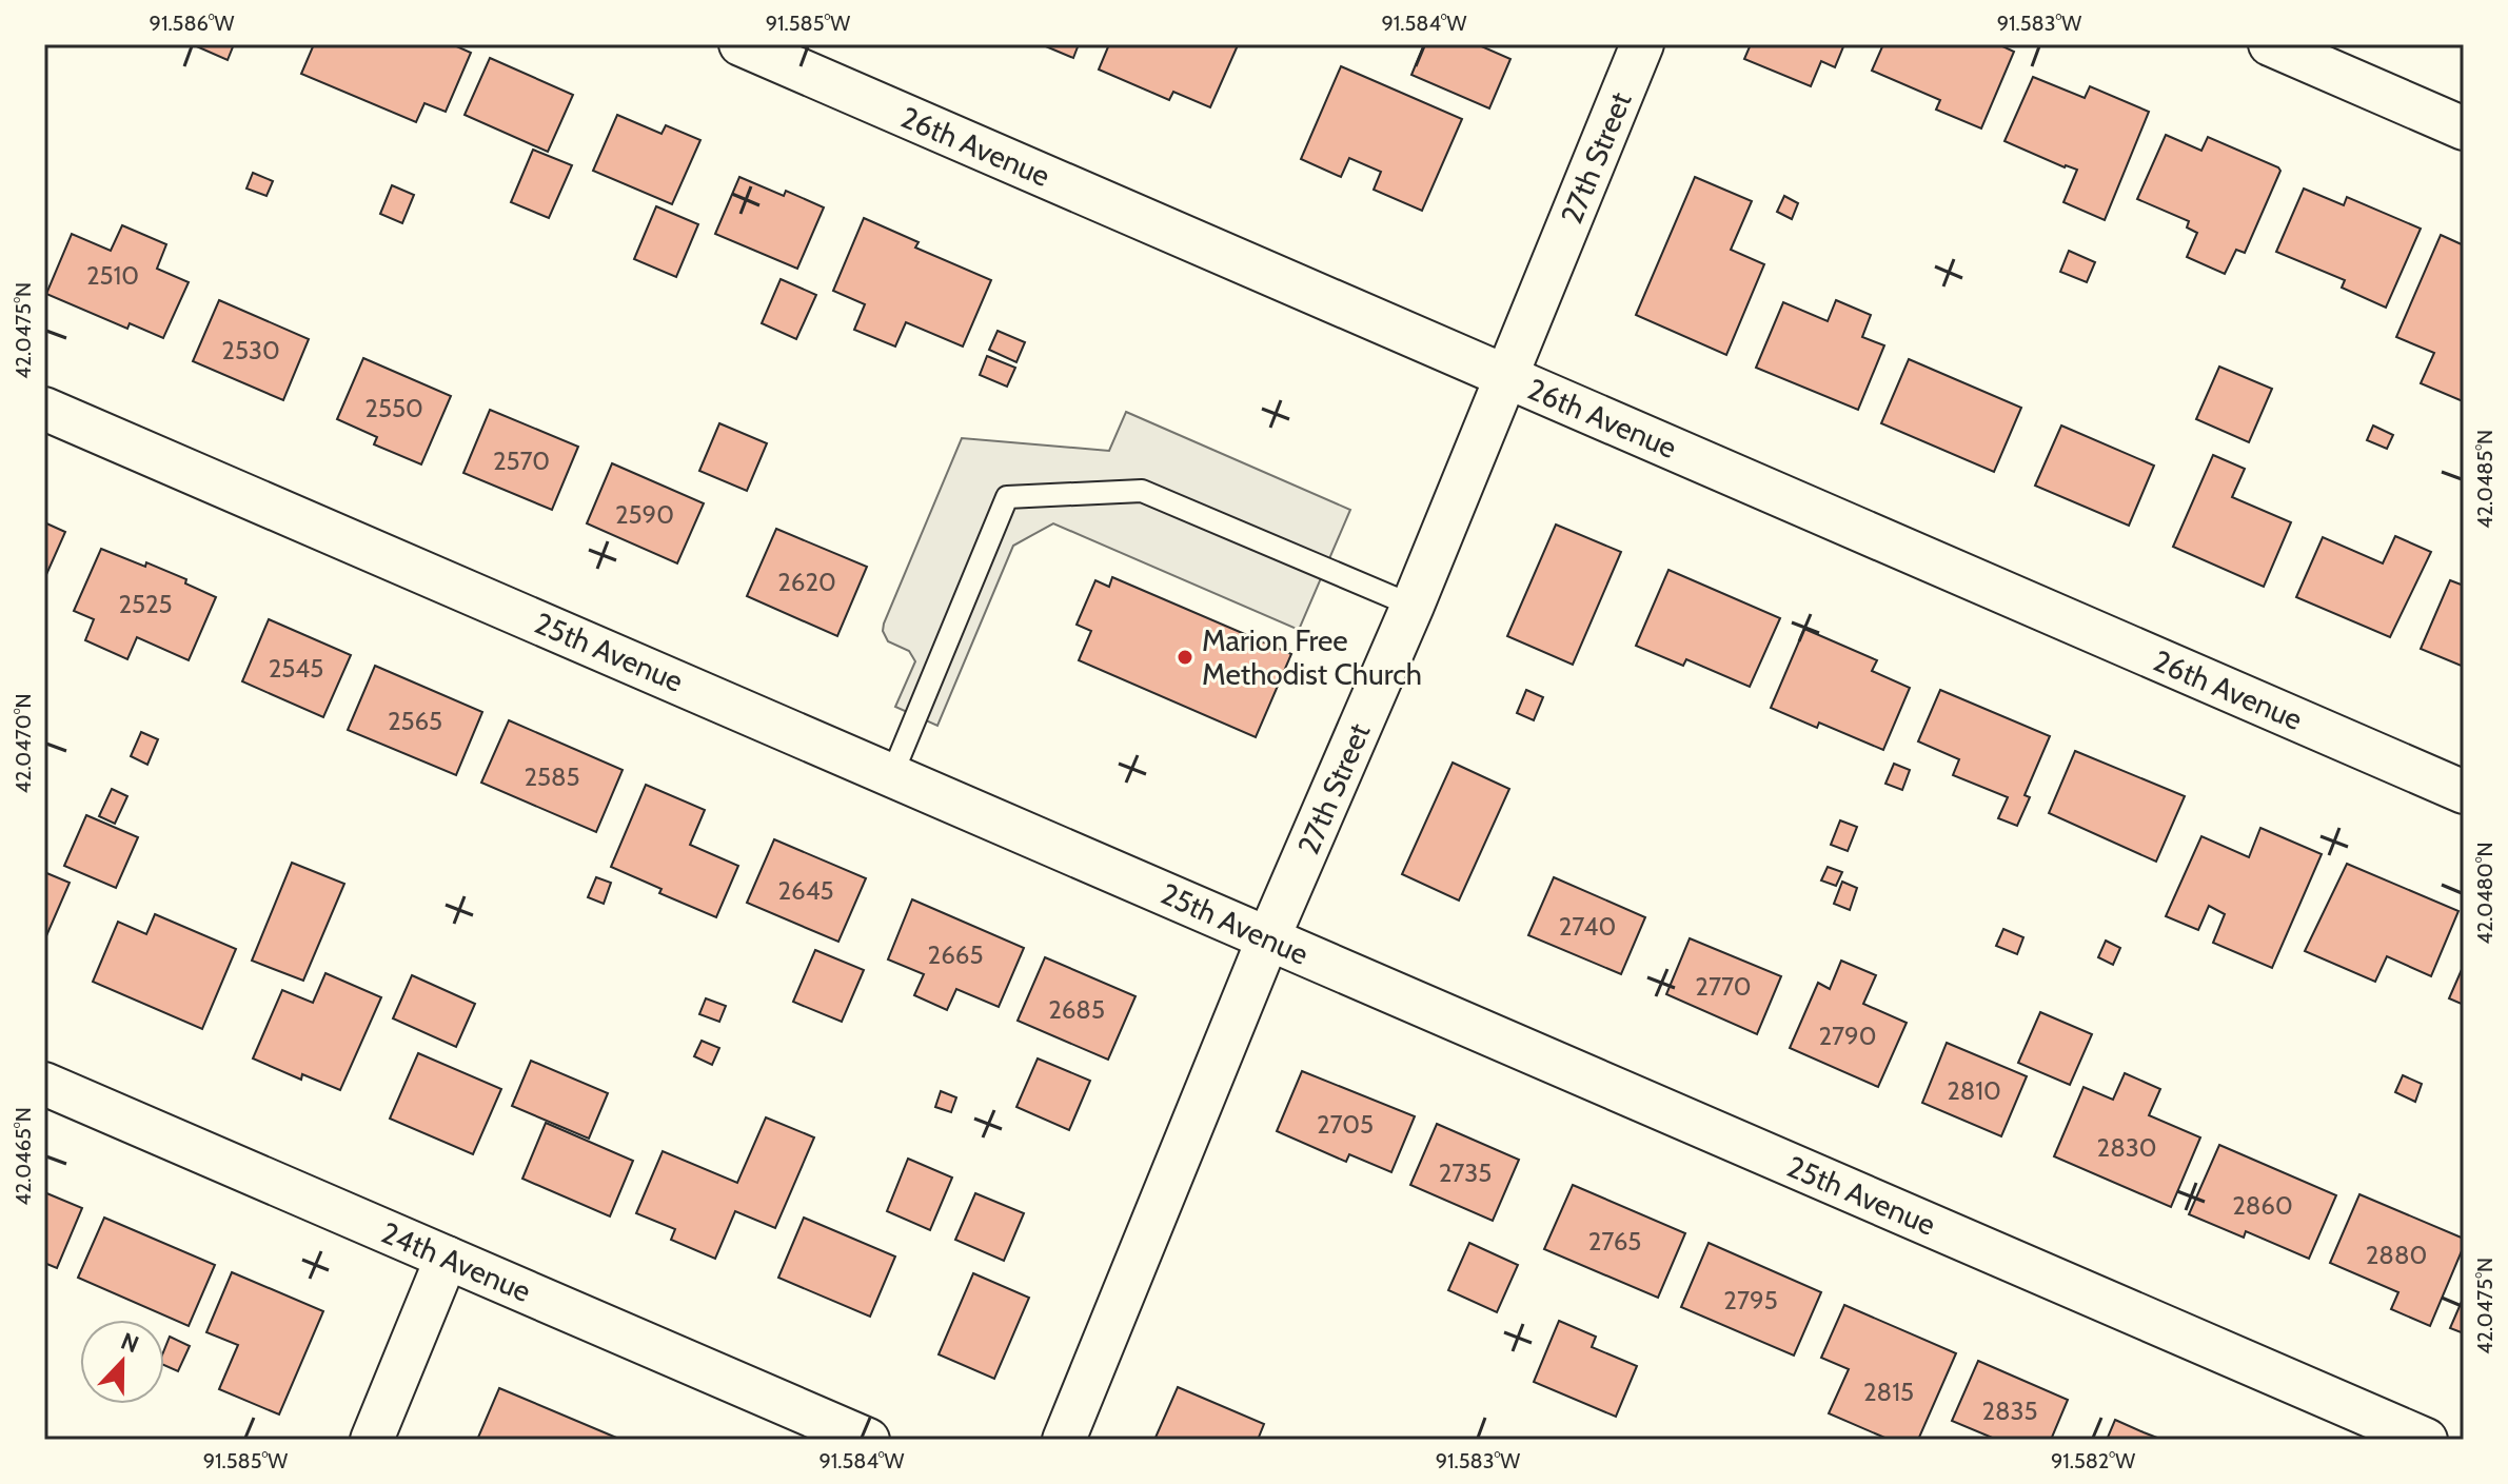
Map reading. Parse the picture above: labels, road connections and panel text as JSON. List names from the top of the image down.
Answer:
{
  "streets": {
    "street": [
      "26th Avenue",
      "27th Street",
      "25th Avenue",
      "24th Avenue"
    ]
  },
  "crossings": [
    ["26th Avenue", "27th Street"],
    ["27th Street", "25th Avenue"]
  ],
  "places": ["Marion Free Methodist Church"],
  "house_numbers": [
    "2510",
    "2530",
    "2550",
    "2570",
    "2590",
    "2620",
    "2525",
    "2545",
    "2565",
    "2585",
    "2645",
    "2740",
    "2665",
    "2770",
    "2685",
    "2790",
    "2810",
    "2705",
    "2830",
    "2735",
    "2860",
    "2765",
    "2880",
    "2795",
    "2815",
    "2835"
  ],
  "north": "top",
  "coordinates": [
    "91.586°W",
    "91.585°W",
    "91.584°W",
    "91.583°W",
    "42.0475°N",
    "42.0485°N",
    "42.0470°N",
    "42.0480°N",
    "42.0465°N",
    "91.582°W"
  ]
}
